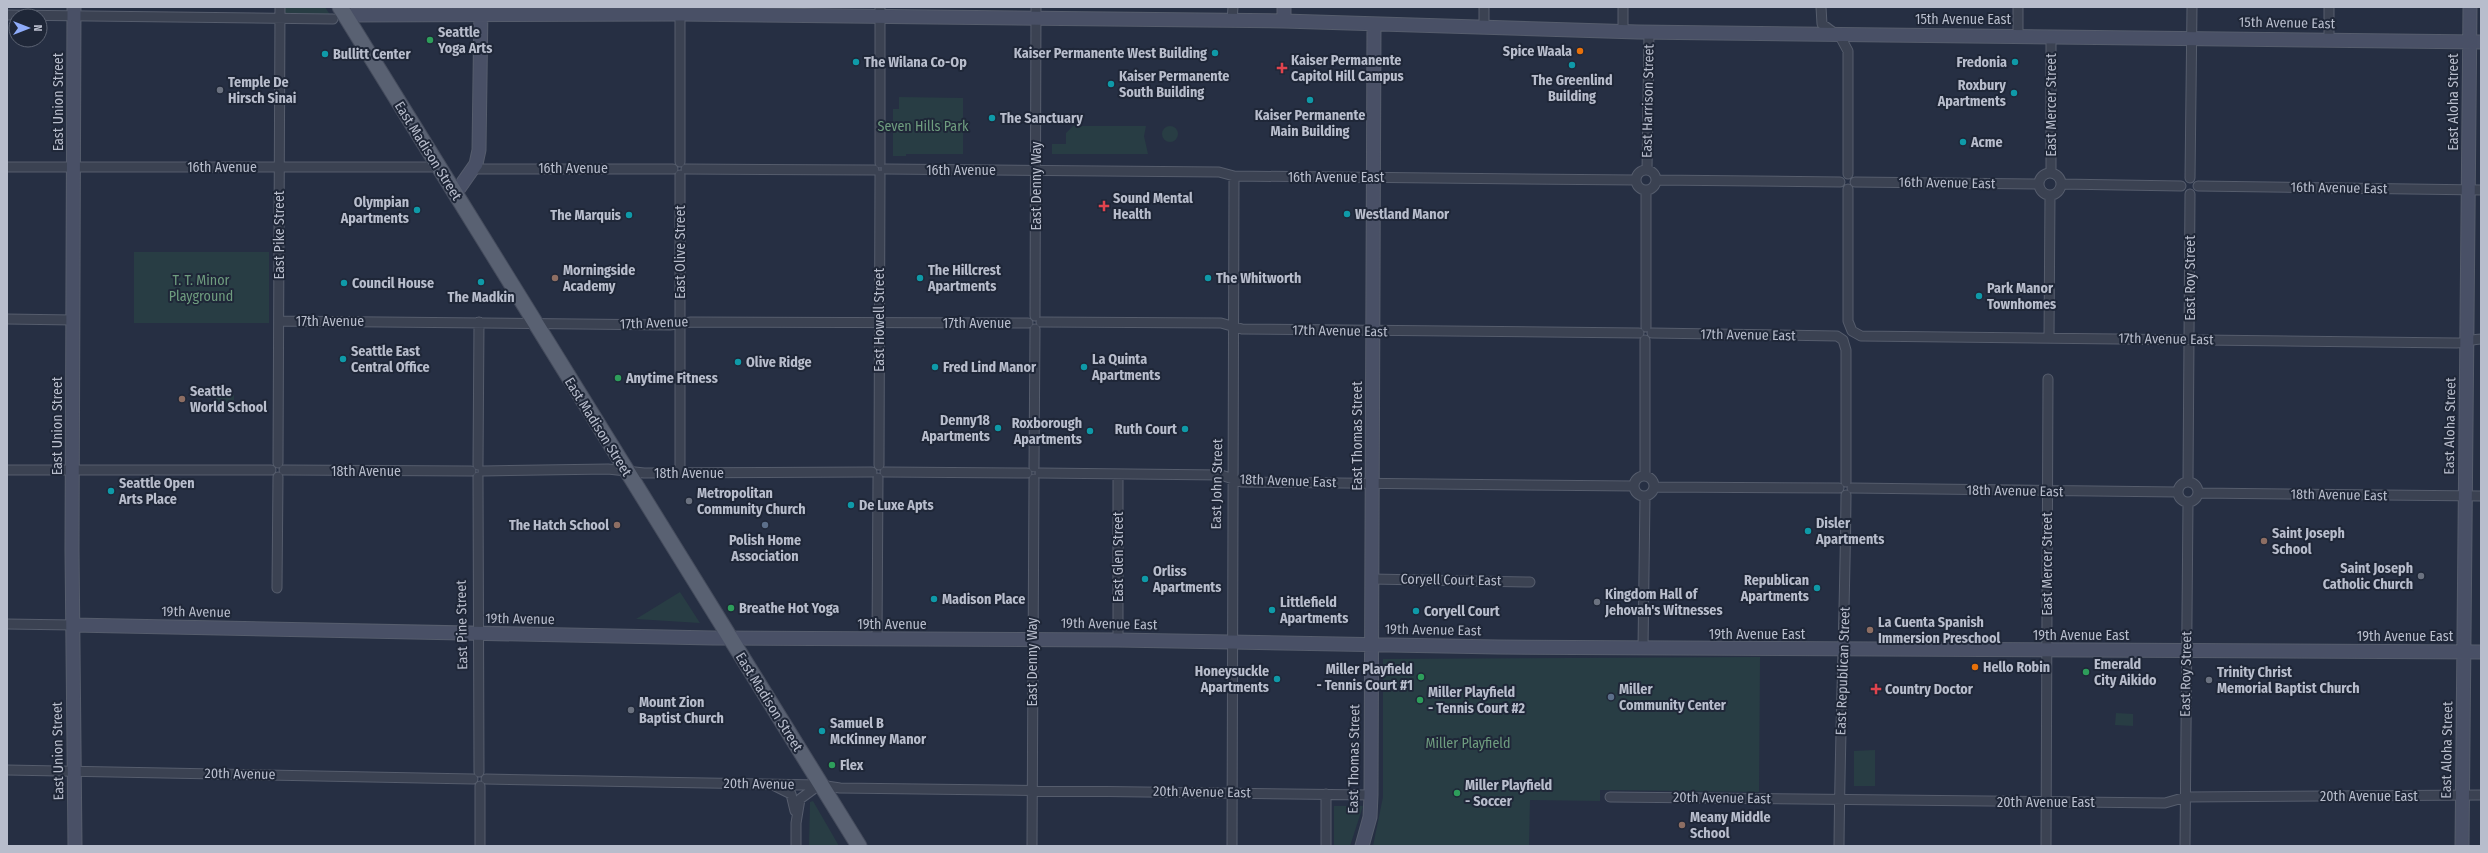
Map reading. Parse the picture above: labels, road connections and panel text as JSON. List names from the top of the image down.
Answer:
{
  "streets": {
    "main road": ["East Madison Street"],
    "street": [
      "15th Avenue East",
      "East Harrison Street",
      "East Union Street",
      "East Aloha Street",
      "East Mercer Street",
      "16th Avenue",
      "16th Avenue East",
      "East Denny Way",
      "East Pike Street",
      "East Olive Street",
      "East Roy Street",
      "East Howell Street",
      "17th Avenue",
      "17th Avenue East",
      "East Thomas Street",
      "18th Avenue",
      "18th Avenue East",
      "East John Street",
      "East Glen Street",
      "Coryell Court East",
      "19th Avenue",
      "19th Avenue East",
      "East Pine Street",
      "East Republican Street",
      "20th Avenue",
      "20th Avenue East"
    ]
  },
  "crossings": [
    ["15th Avenue East", "East Harrison Street"],
    ["15th Avenue East", "East Aloha Street"],
    ["15th Avenue East", "East Mercer Street"],
    ["15th Avenue East", "East Madison Street"],
    ["15th Avenue East", "East Denny Way"],
    ["15th Avenue East", "East Olive Street"],
    ["15th Avenue East", "East Howell Street"],
    ["15th Avenue East", "East Thomas Street"],
    ["East Harrison Street", "16th Avenue East"],
    ["East Union Street", "16th Avenue"],
    ["East Union Street", "18th Avenue"],
    ["East Union Street", "19th Avenue"],
    ["East Union Street", "20th Avenue"],
    ["East Aloha Street", "16th Avenue East"],
    ["East Aloha Street", "17th Avenue East"],
    ["East Aloha Street", "18th Avenue East"],
    ["East Aloha Street", "19th Avenue East"],
    ["East Aloha Street", "20th Avenue East"],
    ["East Mercer Street", "16th Avenue East"],
    ["East Mercer Street", "18th Avenue East"],
    ["East Mercer Street", "19th Avenue East"],
    ["East Mercer Street", "20th Avenue East"],
    ["East Madison Street", "16th Avenue"],
    ["East Madison Street", "17th Avenue"],
    ["East Madison Street", "18th Avenue"],
    ["East Madison Street", "19th Avenue"],
    ["East Madison Street", "20th Avenue"],
    ["16th Avenue", "16th Avenue East"],
    ["16th Avenue", "East Denny Way"],
    ["16th Avenue", "East Pike Street"],
    ["16th Avenue", "East Olive Street"],
    ["16th Avenue", "East Howell Street"],
    ["16th Avenue East", "East Denny Way"],
    ["16th Avenue East", "East Roy Street"],
    ["16th Avenue East", "17th Avenue East"],
    ["16th Avenue East", "East Thomas Street"],
    ["16th Avenue East", "East John Street"],
    ["East Denny Way", "17th Avenue"],
    ["East Denny Way", "17th Avenue East"],
    ["East Denny Way", "18th Avenue"],
    ["East Denny Way", "18th Avenue East"],
    ["East Denny Way", "19th Avenue"],
    ["East Denny Way", "19th Avenue East"],
    ["East Denny Way", "20th Avenue"],
    ["East Denny Way", "20th Avenue East"],
    ["East Pike Street", "17th Avenue"],
    ["East Pike Street", "18th Avenue"],
    ["East Olive Street", "17th Avenue"],
    ["East Olive Street", "18th Avenue"],
    ["East Roy Street", "17th Avenue East"],
    ["East Roy Street", "18th Avenue East"],
    ["East Roy Street", "19th Avenue East"],
    ["East Roy Street", "20th Avenue East"],
    ["East Howell Street", "17th Avenue"],
    ["East Howell Street", "18th Avenue"],
    ["East Howell Street", "19th Avenue"],
    ["17th Avenue", "17th Avenue East"],
    ["17th Avenue", "East Pine Street"],
    ["17th Avenue East", "East Thomas Street"],
    ["17th Avenue East", "East John Street"],
    ["17th Avenue East", "East Republican Street"],
    ["East Thomas Street", "18th Avenue East"],
    ["East Thomas Street", "Coryell Court East"],
    ["East Thomas Street", "19th Avenue East"],
    ["East Thomas Street", "20th Avenue East"],
    ["18th Avenue", "18th Avenue East"],
    ["18th Avenue", "East Pine Street"],
    ["18th Avenue East", "East John Street"],
    ["18th Avenue East", "East Glen Street"],
    ["18th Avenue East", "East Republican Street"],
    ["East John Street", "19th Avenue East"],
    ["East John Street", "20th Avenue East"],
    ["East Glen Street", "19th Avenue East"],
    ["19th Avenue", "19th Avenue East"],
    ["19th Avenue", "East Pine Street"],
    ["19th Avenue East", "East Republican Street"],
    ["East Pine Street", "20th Avenue"],
    ["East Republican Street", "20th Avenue East"],
    ["20th Avenue", "20th Avenue East"]
  ],
  "parks": ["Seven Hills Park", "T. T. Minor Playground", "Miller Playfield"],
  "places": {
    "other": [
      "Seattle Yoga Arts",
      "Spice Waala",
      "Kaiser Permanente West Building",
      "Bullitt Center",
      "The Wilana Co-Op",
      "Fredonia",
      "The Greenlind Building",
      "Kaiser Permanente South Building",
      "Temple De Hirsch Sinai",
      "Roxbury Apartments",
      "Kaiser Permanente Main Building",
      "The Sanctuary",
      "Acme",
      "Olympian Apartments",
      "Westland Manor",
      "The Marquis",
      "Morningside Academy",
      "The Hillcrest Apartments",
      "The Whitworth",
      "The Madkin",
      "Council House",
      "Park Manor Townhomes",
      "Seattle East Central Office",
      "Olive Ridge",
      "Fred Lind Manor",
      "La Quinta Apartments",
      "Anytime Fitness",
      "Seattle World School",
      "Denny18 Apartments",
      "Ruth Court",
      "Roxborough Apartments",
      "Seattle Open Arts Place",
      "Metropolitan Community Church",
      "De Luxe Apts",
      "The Hatch School",
      "Polish Home Association",
      "Disler Apartments",
      "Saint Joseph School",
      "Saint Joseph Catholic Church",
      "Orliss Apartments",
      "Republican Apartments",
      "Madison Place",
      "Kingdom Hall of Jehovah's Witnesses",
      "Breathe Hot Yoga",
      "Littlefield Apartments",
      "Coryell Court",
      "La Cuenta Spanish Immersion Preschool",
      "Hello Robin",
      "Emerald City Aikido",
      "Miller Playfield - Tennis Court #1",
      "Honeysuckle Apartments",
      "Trinity Christ Memorial Baptist Church",
      "Miller Community Center",
      "Miller Playfield - Tennis Court #2",
      "Mount Zion Baptist Church",
      "Samuel B McKinney Manor",
      "Flex",
      "Miller Playfield - Soccer",
      "Meany Middle School"
    ],
    "health": ["Kaiser Permanente Capitol Hill Campus", "Sound Mental Health", "Country Doctor"]
  },
  "north": "right"
}
